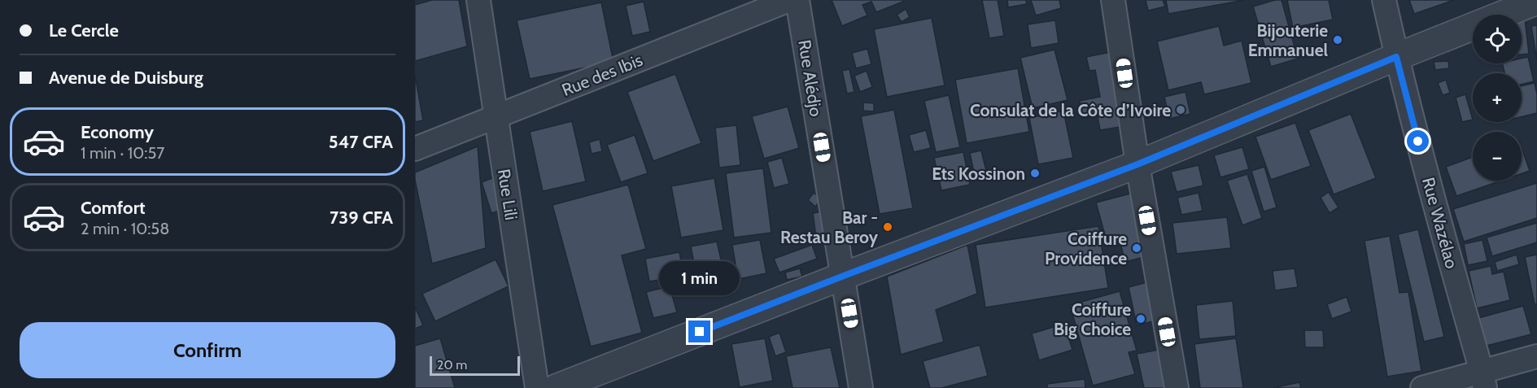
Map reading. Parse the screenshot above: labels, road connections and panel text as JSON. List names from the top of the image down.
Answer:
{
  "streets": {
    "street": [
      "Rue des Ibis",
      "Rue Alédjo",
      "Rue Lili",
      "Rue Wazélao"
    ]
  },
  "crossings": [
    ["Rue des Ibis", "Rue Lili"]
  ],
  "places": [
    "Bijouterie Emmanuel",
    "Consulat de la Côte d’Ivoire",
    "Ets Kossinon",
    "Bar - Restau Beroy",
    "Coiffure Providence",
    "Coiffure Big Choice"
  ],
  "scale_bar": "20 m",
  "page": {
    "banner": ["Le Cercle", "Avenue de Duisburg"],
    "map_buttons": ["+", "−"],
    "list": [
      {
        "name": "Economy",
        "note": "1 min · 10:57",
        "value": "547 CFA"
      },
      {
        "name": "Comfort",
        "note": "2 min · 10:58",
        "value": "739 CFA"
      }
    ],
    "bubble": "1 min",
    "buttons": "Confirm",
    "scale": "20 m"
  }
}
